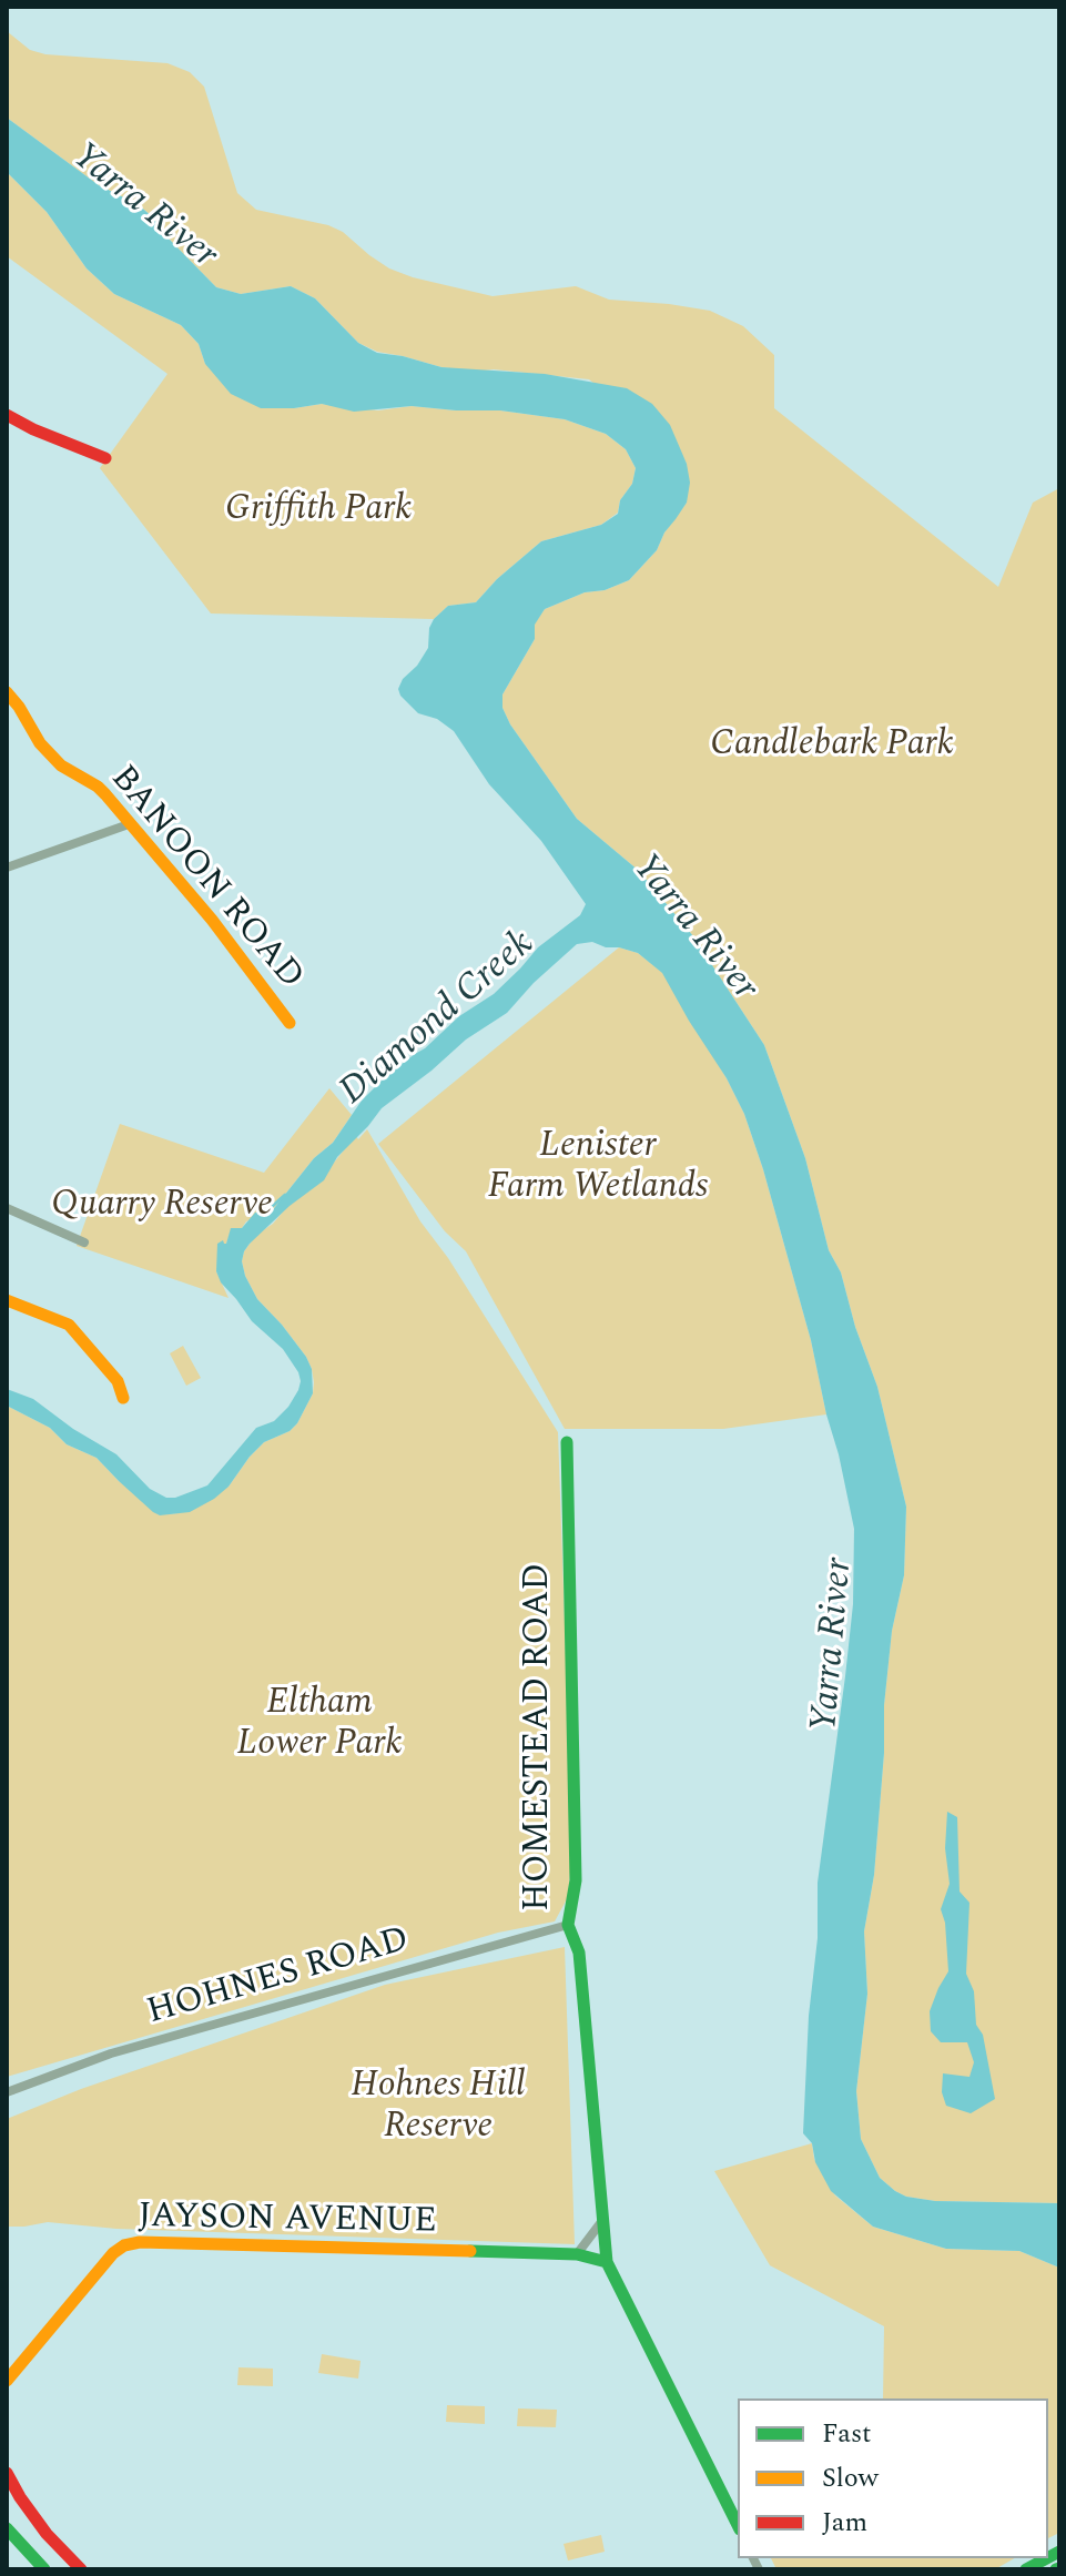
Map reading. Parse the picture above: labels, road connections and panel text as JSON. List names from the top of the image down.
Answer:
{
  "streets": {
    "street": [
      "BANOON ROAD",
      "HOMESTEAD ROAD",
      "HOHNES ROAD",
      "JAYSON AVENUE"
    ]
  },
  "crossings": [
    ["HOMESTEAD ROAD", "HOHNES ROAD"],
    ["HOMESTEAD ROAD", "JAYSON AVENUE"]
  ],
  "water": ["Yarra River", "Diamond Creek"],
  "parks": [
    "Griffith Park",
    "Candlebark Park",
    "Lenister Farm Wetlands",
    "Quarry Reserve",
    "Eltham Lower Park",
    "Hohnes Hill Reserve"
  ],
  "legend": ["Fast", "Slow", "Jam"]
}
